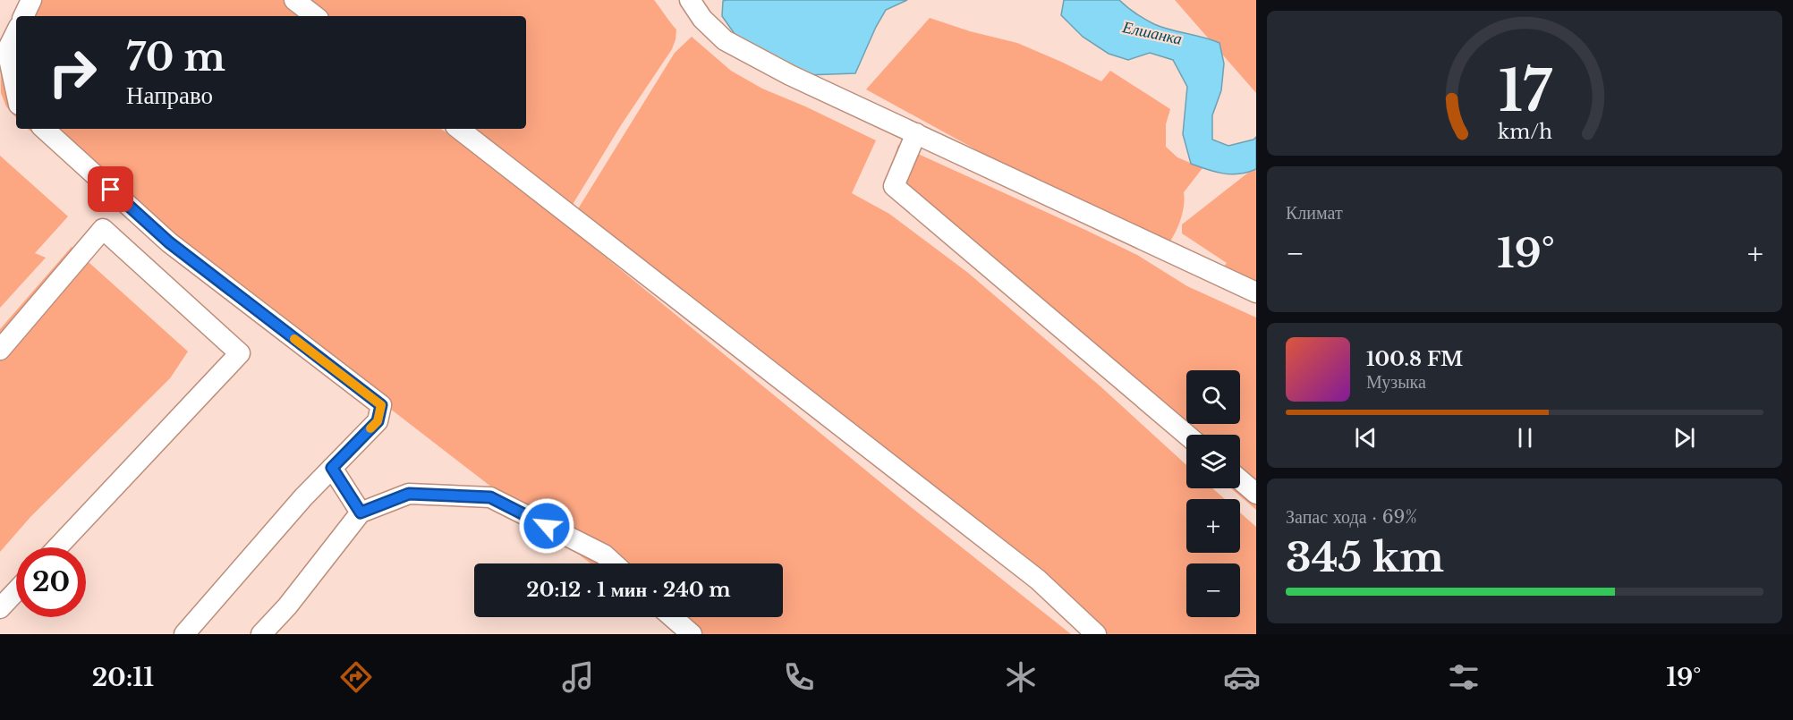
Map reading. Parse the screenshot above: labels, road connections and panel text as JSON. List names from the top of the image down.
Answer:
{
  "water": ["Елшанка"],
  "page": {
    "turn": ["70 m", "Направо"],
    "tile": [
      "Климат",
      ["Запас хода · 69%", "345 km"]
    ],
    "heat": ["−", "19°", "+"],
    "song": ["100.8 FM", "Музыка"],
    "map_buttons": ["+", "−"],
    "limit": "20",
    "trip": "20:12 · 1 мин · 240 m",
    "tabs": ["20:11", "19°"],
    "gauge": ["17", "km/h"]
  }
}
